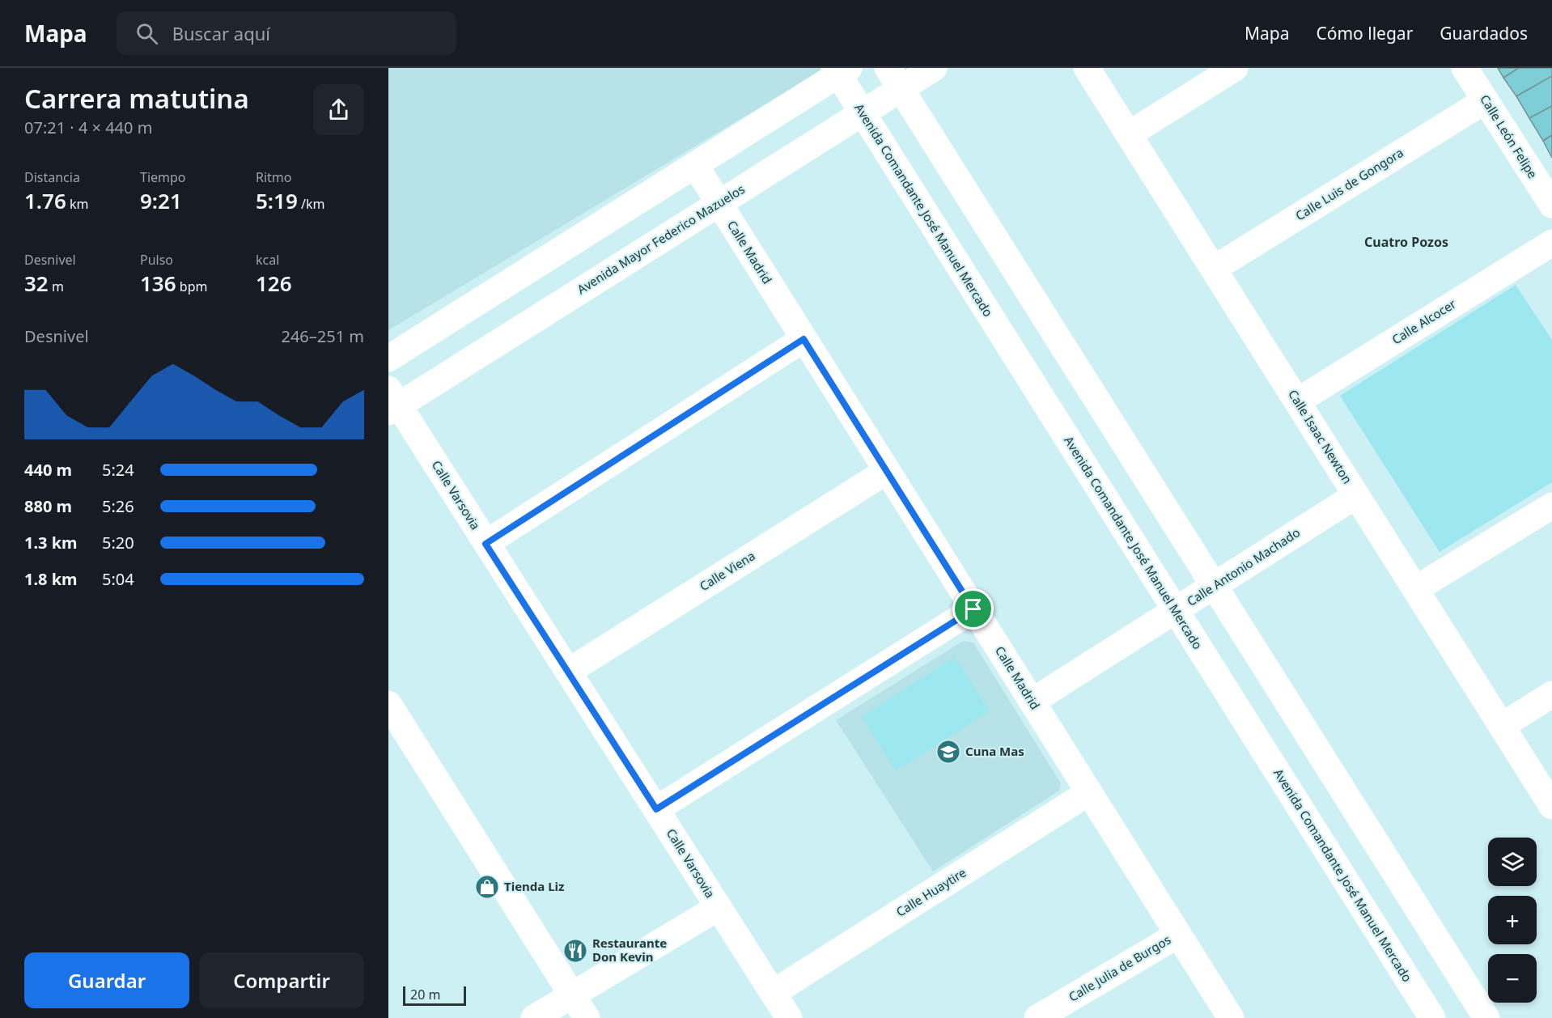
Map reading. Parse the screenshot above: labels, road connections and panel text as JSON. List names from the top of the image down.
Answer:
{
  "streets": {
    "street": [
      "Calle León Felipe",
      "Calle Luis de Gongora",
      "Avenida Comandante José Manuel Mercado",
      "Avenida Mayor Federico Mazuelos",
      "Calle Madrid",
      "Calle Alcocer",
      "Calle Isaac Newton",
      "Calle Varsovia",
      "Calle Antonio Machado",
      "Calle Viena",
      "Calle Huaytire",
      "Calle Julia de Burgos"
    ]
  },
  "crossings": [
    ["Calle León Felipe", "Calle Luis de Gongora"],
    ["Calle Luis de Gongora", "Calle Isaac Newton"],
    ["Avenida Comandante José Manuel Mercado", "Avenida Mayor Federico Mazuelos"],
    ["Avenida Comandante José Manuel Mercado", "Calle Antonio Machado"],
    ["Avenida Mayor Federico Mazuelos", "Calle Madrid"],
    ["Avenida Mayor Federico Mazuelos", "Calle Varsovia"],
    ["Calle Madrid", "Calle Antonio Machado"],
    ["Calle Madrid", "Calle Viena"],
    ["Calle Madrid", "Calle Huaytire"],
    ["Calle Madrid", "Calle Julia de Burgos"],
    ["Calle Alcocer", "Calle Isaac Newton"],
    ["Calle Isaac Newton", "Calle Antonio Machado"],
    ["Calle Varsovia", "Calle Viena"],
    ["Calle Varsovia", "Calle Huaytire"]
  ],
  "districts": ["Cuatro Pozos"],
  "places": {
    "school or university": ["Cuna Mas"],
    "shop": ["Tienda Liz"],
    "restaurant": ["Restaurante Don Kevin"]
  },
  "scale_bar": "20 m",
  "page": {
    "header": "Mapa",
    "search": "Buscar aquí",
    "nav": ["Mapa", "Cómo llegar", "Guardados"],
    "heading": ["Carrera matutina", "07:21 · 4 × 440 m"],
    "stats": [
      ["Distancia", "1.76 km"],
      ["Tiempo", "9:21"],
      ["Ritmo", "5:19 /km"],
      ["Desnivel", "32 m"],
      ["Pulso", "136 bpm"],
      ["kcal", "126"]
    ],
    "chart": ["Desnivel", "246–251 m"],
    "list": [
      {
        "name": "440 m",
        "note": "5:24"
      },
      {
        "name": "880 m",
        "note": "5:26"
      },
      {
        "name": "1.3 km",
        "note": "5:20"
      },
      {
        "name": "1.8 km",
        "note": "5:04"
      }
    ],
    "map_buttons": ["+", "−"],
    "buttons": ["Guardar", "Compartir"],
    "scale": "20 m"
  }
}
